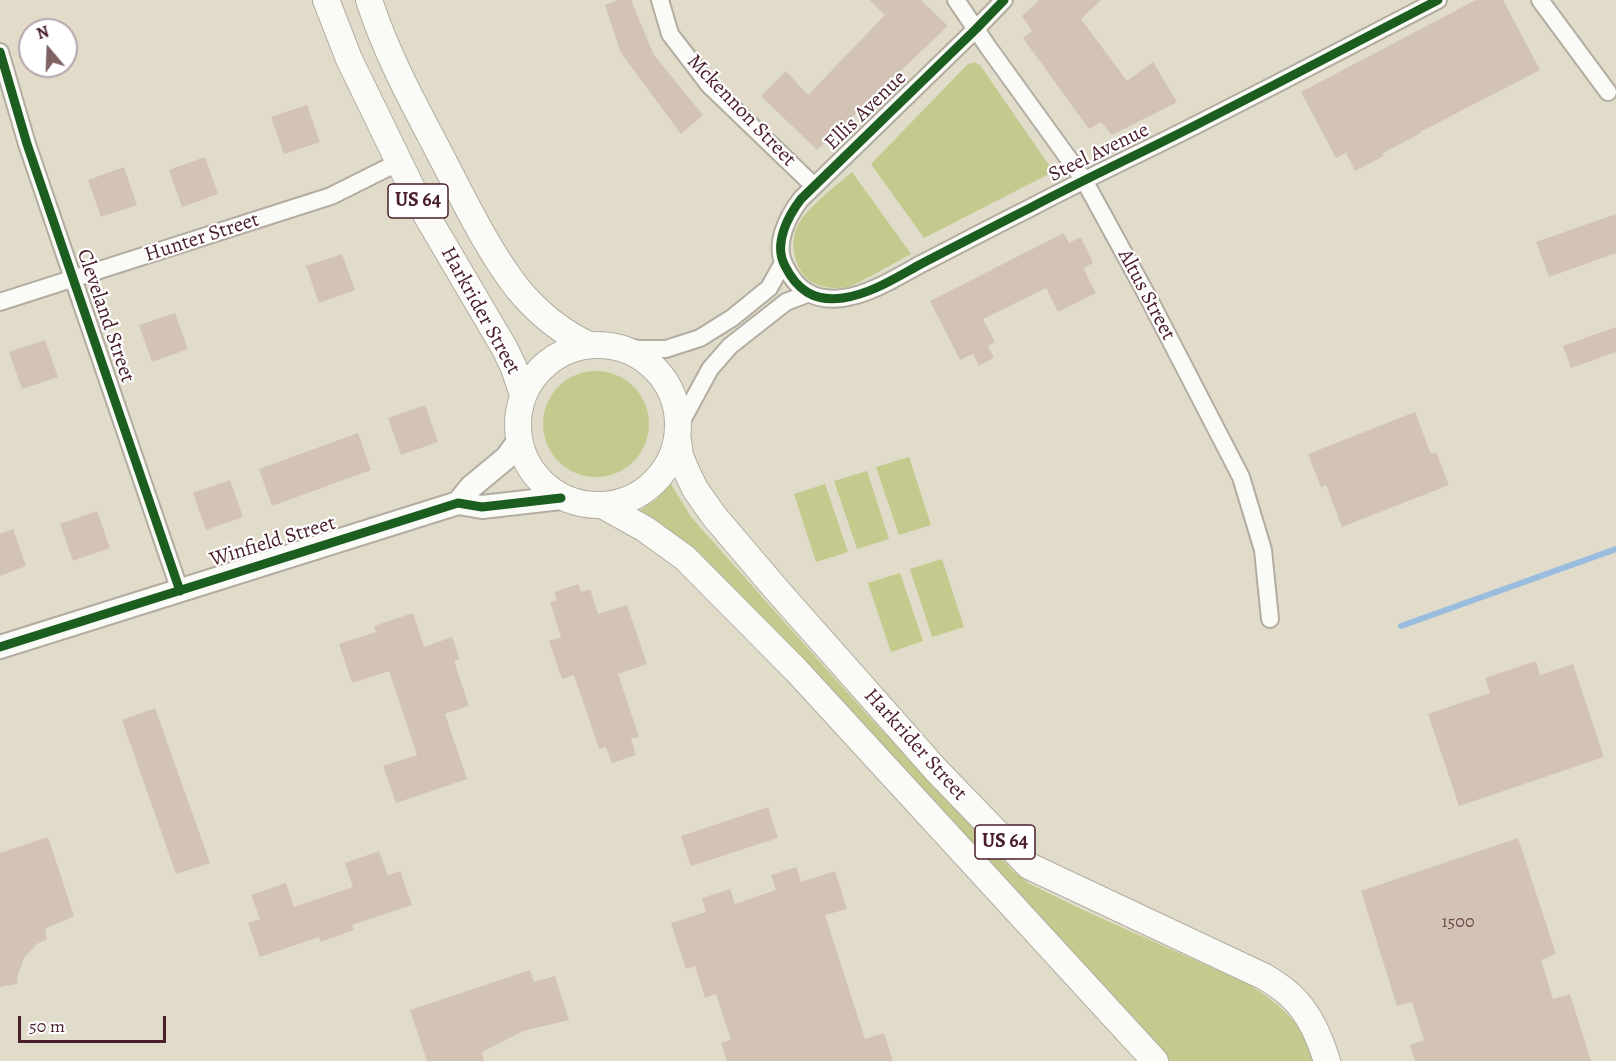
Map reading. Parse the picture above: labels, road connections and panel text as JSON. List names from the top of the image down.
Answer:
{
  "streets": {
    "main road": ["US 64", "Harkrider Street"],
    "street": [
      "Mckennon Street",
      "Ellis Avenue",
      "Steel Avenue",
      "Hunter Street",
      "Altus Street",
      "Cleveland Street",
      "Winfield Street"
    ]
  },
  "crossings": [
    ["Mckennon Street", "Ellis Avenue"],
    ["Ellis Avenue", "Altus Street"],
    ["Steel Avenue", "Altus Street"],
    ["Hunter Street", "Harkrider Street"],
    ["Hunter Street", "Cleveland Street"],
    ["Harkrider Street", "Winfield Street"],
    ["Cleveland Street", "Winfield Street"]
  ],
  "house_numbers": ["1500"],
  "scale_bar": "50 m",
  "north": "top"
}
